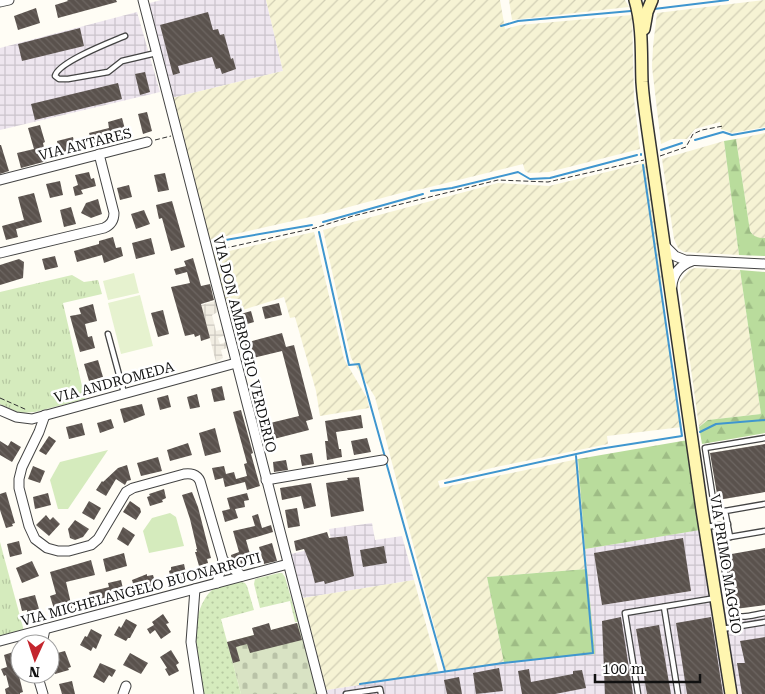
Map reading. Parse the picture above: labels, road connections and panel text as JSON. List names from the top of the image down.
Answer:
{
  "streets": {
    "main road": ["VIA PRIMO MAGGIO"],
    "street": [
      "VIA ANTARES",
      "VIA DON AMBROGIO VERDERIO",
      "VIA ANDROMEDA",
      "VIA MICHELANGELO BUONARROTI"
    ]
  },
  "crossings": [
    ["VIA ANTARES", "VIA DON AMBROGIO VERDERIO"],
    ["VIA DON AMBROGIO VERDERIO", "VIA ANDROMEDA"],
    ["VIA DON AMBROGIO VERDERIO", "VIA MICHELANGELO BUONARROTI"]
  ],
  "scale_bar": "100 m",
  "north": "bottom"
}
